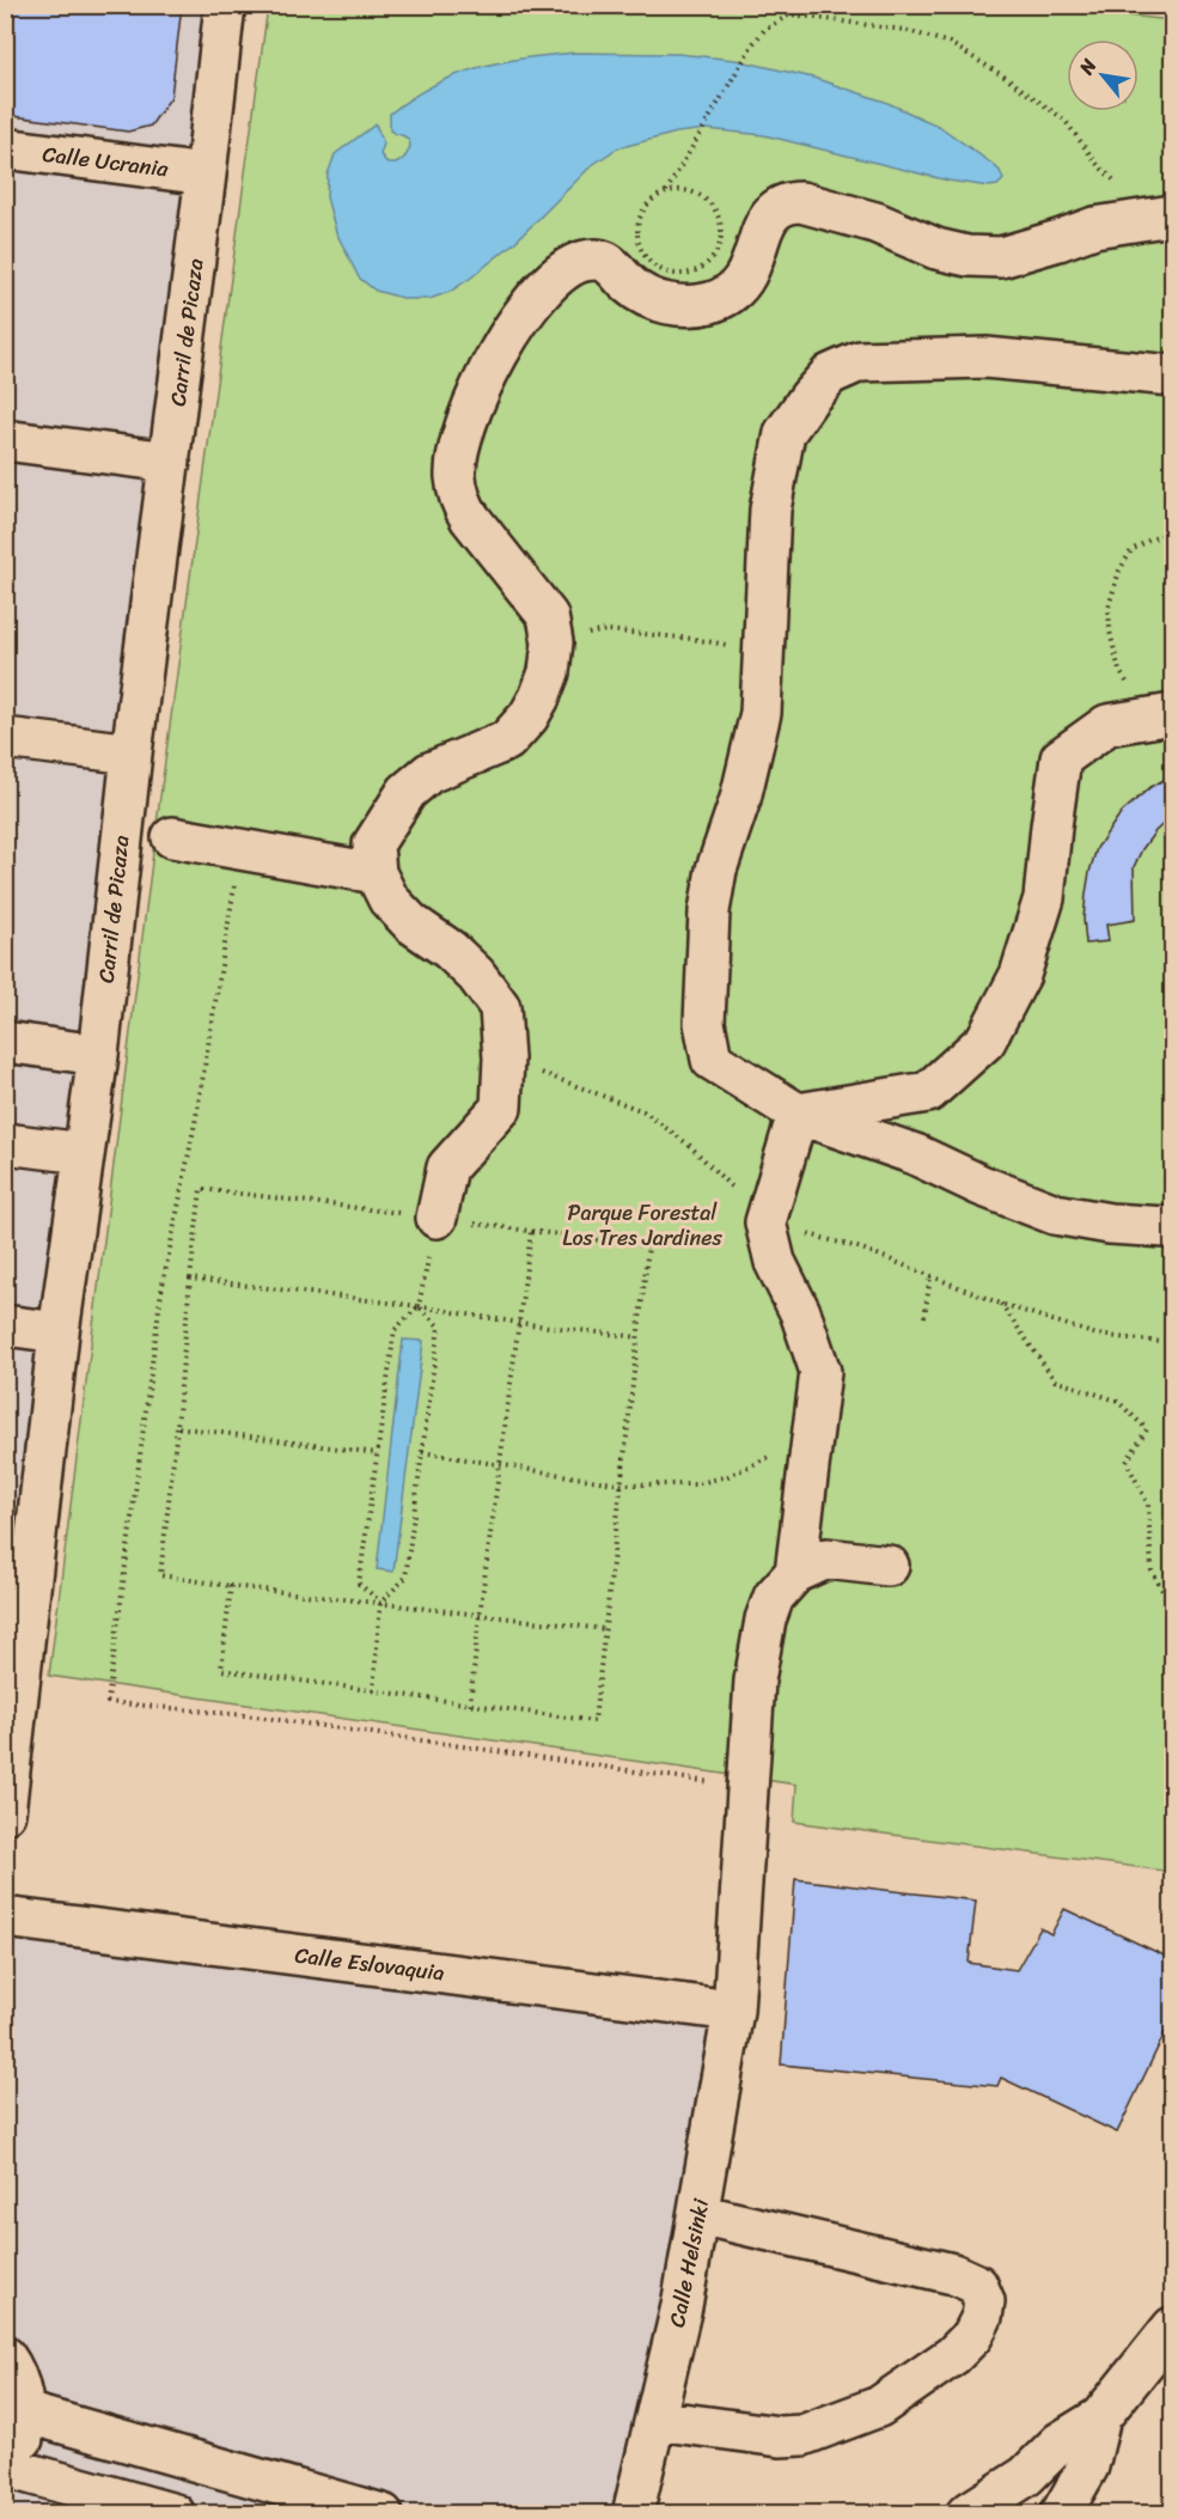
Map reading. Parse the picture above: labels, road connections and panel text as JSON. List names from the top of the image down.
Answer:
{
  "streets": {
    "street": [
      "Calle Ucrania",
      "Carril de Picaza",
      "Calle Eslovaquia",
      "Calle Helsinki"
    ]
  },
  "crossings": [
    ["Calle Ucrania", "Carril de Picaza"],
    ["Calle Eslovaquia", "Calle Helsinki"]
  ],
  "parks": ["Parque Forestal Los Tres Jardines"],
  "north": "top left"
}
